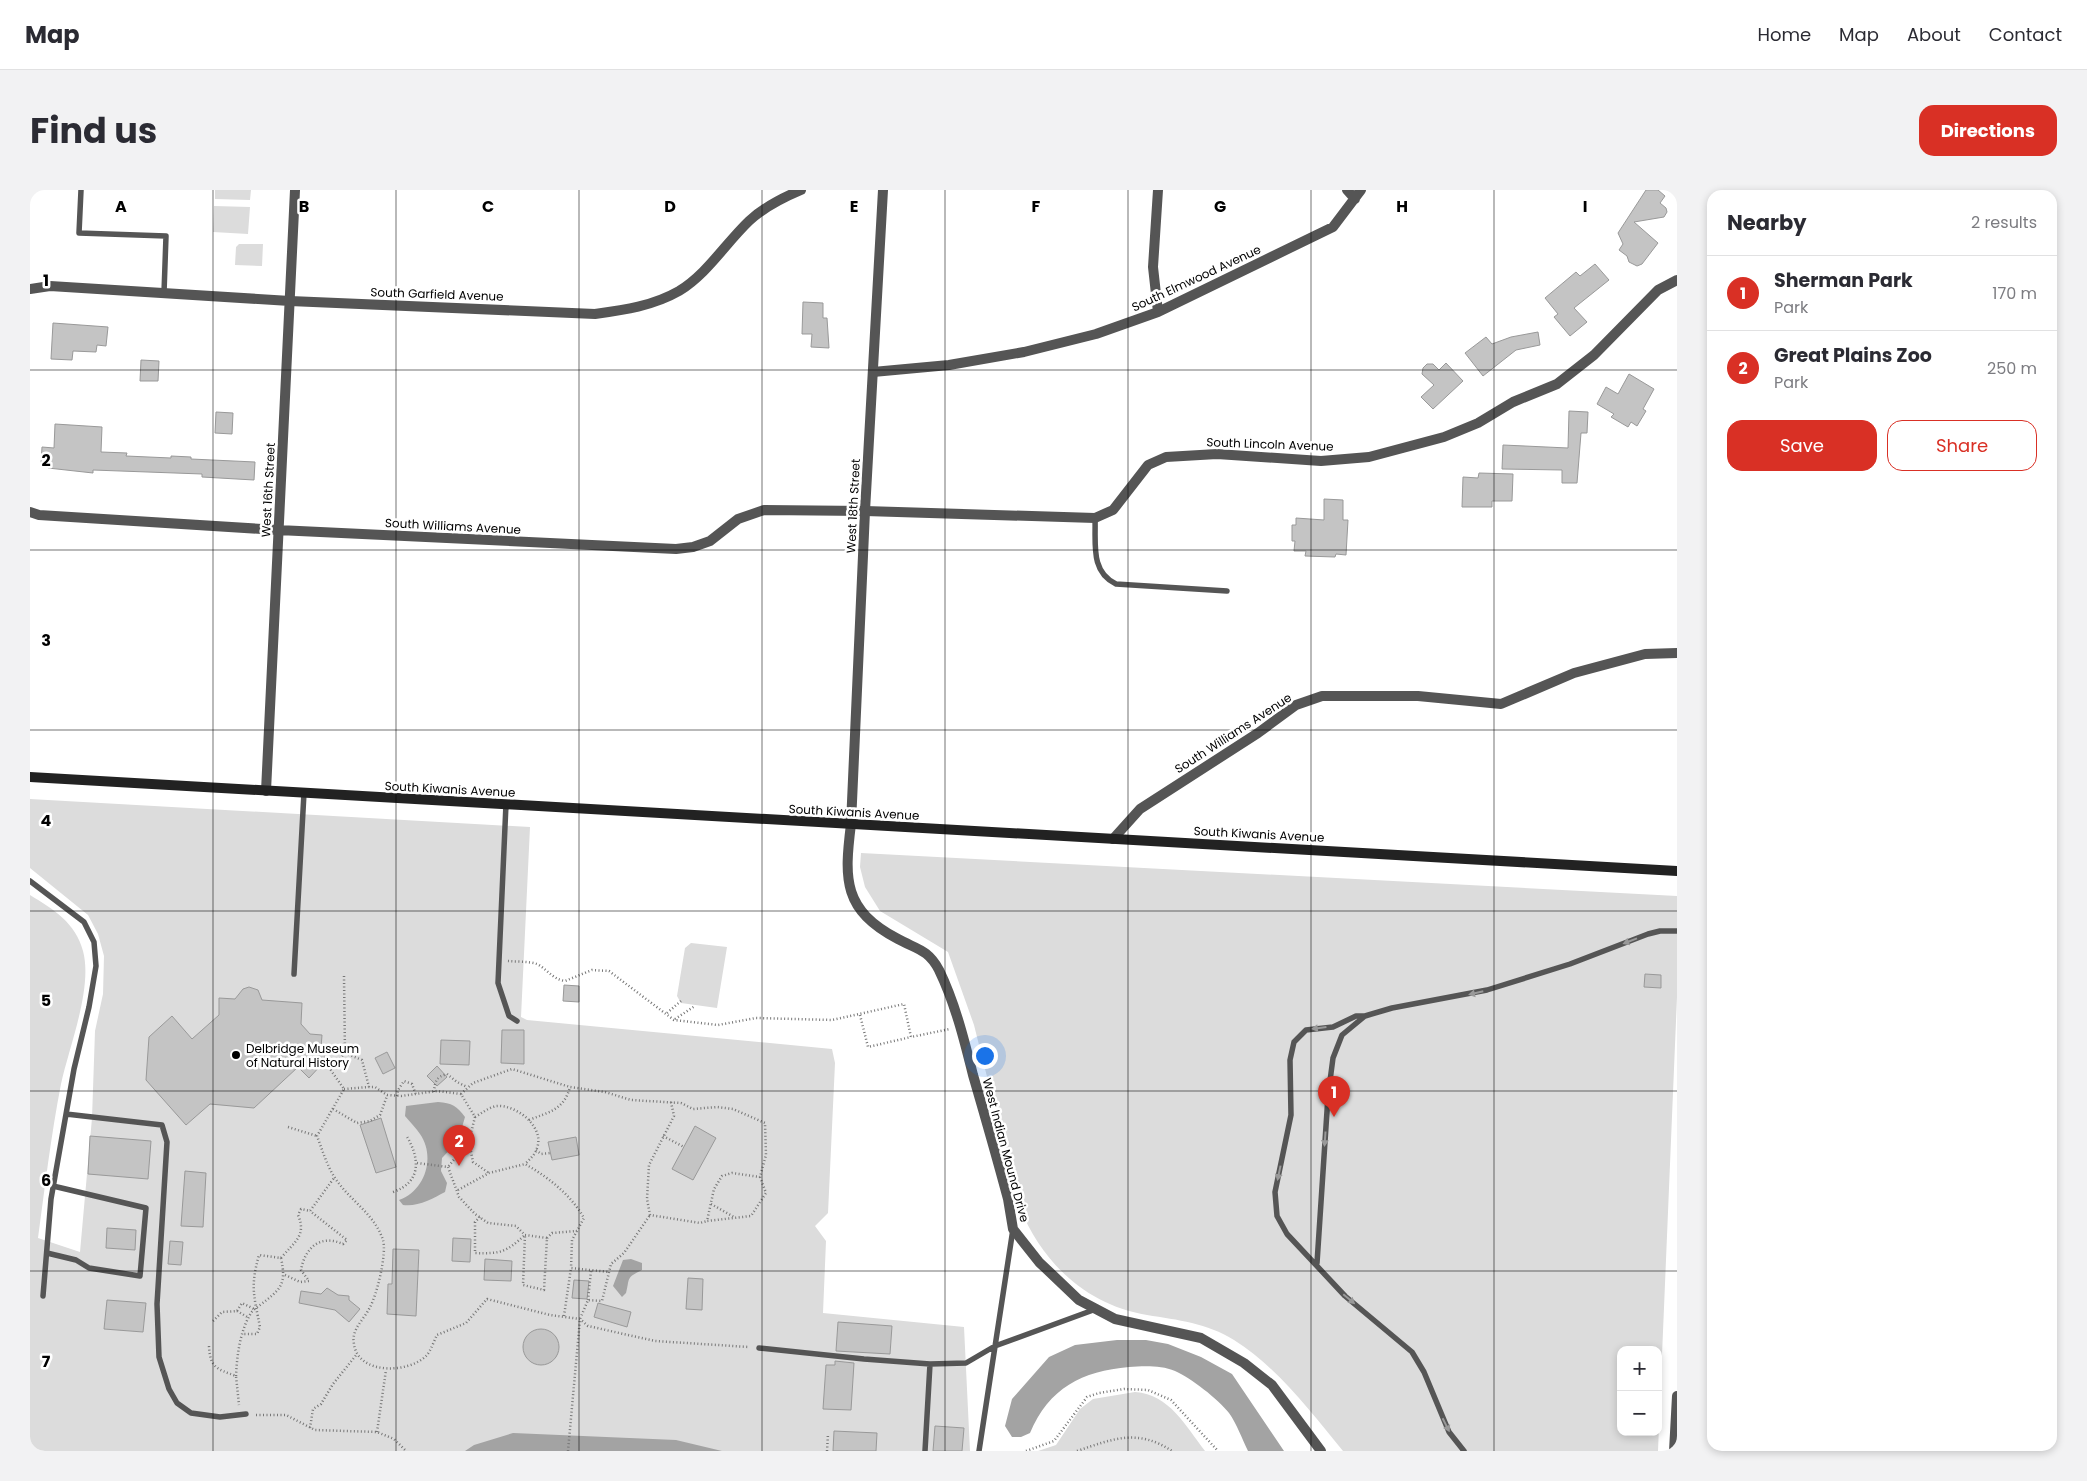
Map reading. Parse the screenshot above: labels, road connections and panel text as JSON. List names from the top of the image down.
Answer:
{
  "streets": {
    "main road": ["South Kiwanis Avenue"],
    "street": [
      "South Elmwood Avenue",
      "South Garfield Avenue",
      "South Lincoln Avenue",
      "West 16th Street",
      "West 18th Street",
      "South Williams Avenue",
      "West Indian Mound Drive"
    ]
  },
  "crossings": [
    ["South Elmwood Avenue", "West 18th Street"],
    ["South Garfield Avenue", "West 16th Street"],
    ["West 16th Street", "South Williams Avenue"],
    ["West 16th Street", "South Kiwanis Avenue"],
    ["West 18th Street", "South Williams Avenue"],
    ["West 18th Street", "South Kiwanis Avenue"],
    ["West 18th Street", "West Indian Mound Drive"],
    ["South Williams Avenue", "South Kiwanis Avenue"],
    ["South Kiwanis Avenue", "West Indian Mound Drive"]
  ],
  "places": ["Delbridge Museum of Natural History"],
  "page": {
    "header": "Map",
    "nav": [
      "Home",
      "Map",
      "About",
      "Contact"
    ],
    "title": "Find us",
    "buttons": [
      "Directions",
      ["Save", "Share"]
    ],
    "heading": ["Nearby", "2 results"],
    "list": [
      {
        "mark": "1",
        "name": "Sherman Park",
        "note": "Park",
        "value": "170 m"
      },
      {
        "mark": "2",
        "name": "Great Plains Zoo",
        "note": "Park",
        "value": "250 m"
      }
    ],
    "pins": ["1", "2"],
    "map_buttons": ["+", "−"]
  },
  "grid": {
    "columns": [
      "A",
      "B",
      "C",
      "D",
      "E",
      "F",
      "G",
      "H",
      "I"
    ],
    "rows": [
      "1",
      "2",
      "3",
      "4",
      "5",
      "6",
      "7"
    ]
  }
}
